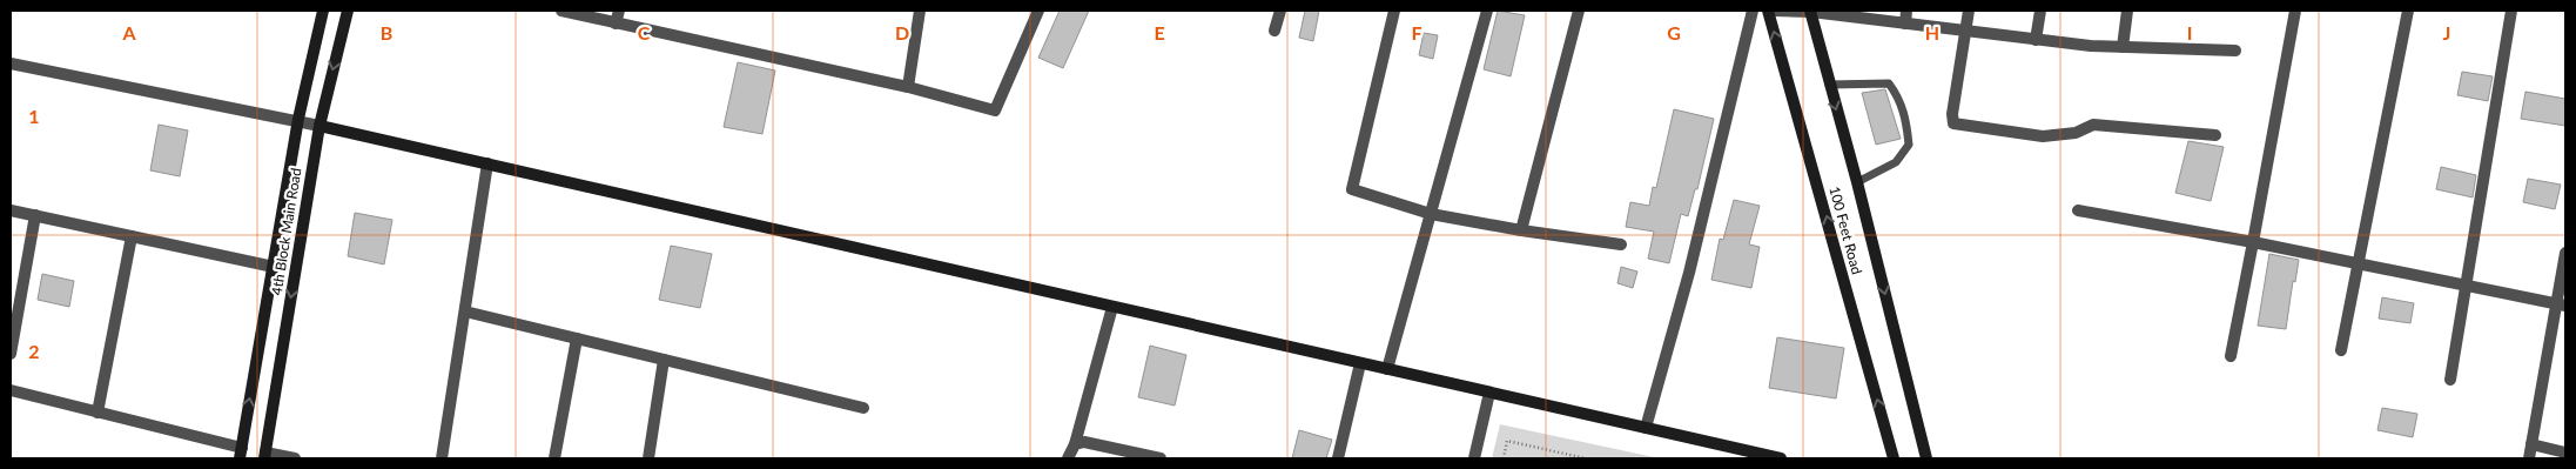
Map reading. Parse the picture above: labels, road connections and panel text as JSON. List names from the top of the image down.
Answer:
{
  "streets": {
    "street": ["100 Feet Road", "4th Block Main Road"]
  },
  "grid": {
    "columns": [
      "A",
      "B",
      "C",
      "D",
      "E",
      "F",
      "G",
      "H",
      "I",
      "J"
    ],
    "rows": ["1", "2"]
  }
}
